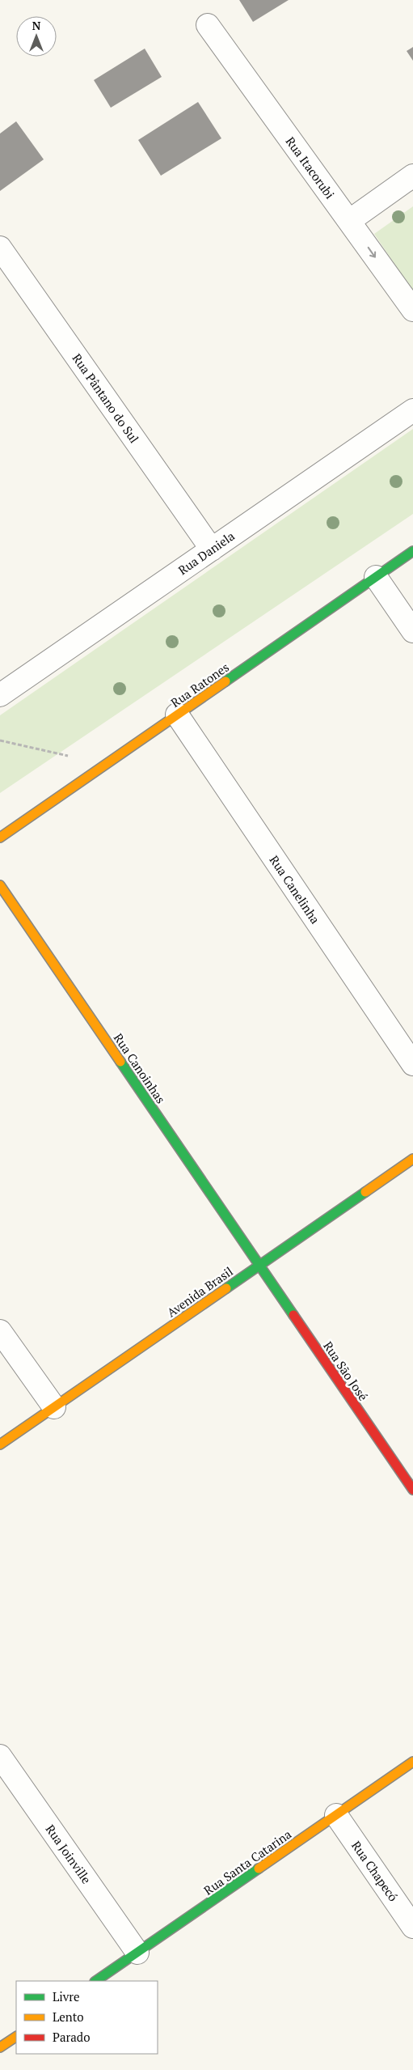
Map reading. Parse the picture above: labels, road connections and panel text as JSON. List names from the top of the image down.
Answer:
{
  "streets": {
    "street": [
      "Rua Itacorubi",
      "Rua Pântano do Sul",
      "Rua Daniela",
      "Rua Ratones",
      "Rua Canelinha",
      "Rua Canoinhas",
      "Avenida Brasil",
      "Rua São José",
      "Rua Joinville",
      "Rua Santa Catarina",
      "Rua Chapecó"
    ]
  },
  "crossings": [
    ["Rua Pântano do Sul", "Rua Daniela"],
    ["Rua Ratones", "Rua Canelinha"],
    ["Rua Canoinhas", "Avenida Brasil"],
    ["Rua Canoinhas", "Rua São José"],
    ["Avenida Brasil", "Rua São José"],
    ["Rua Joinville", "Rua Santa Catarina"],
    ["Rua Santa Catarina", "Rua Chapecó"]
  ],
  "legend": ["Livre", "Lento", "Parado"],
  "north": "top"
}
